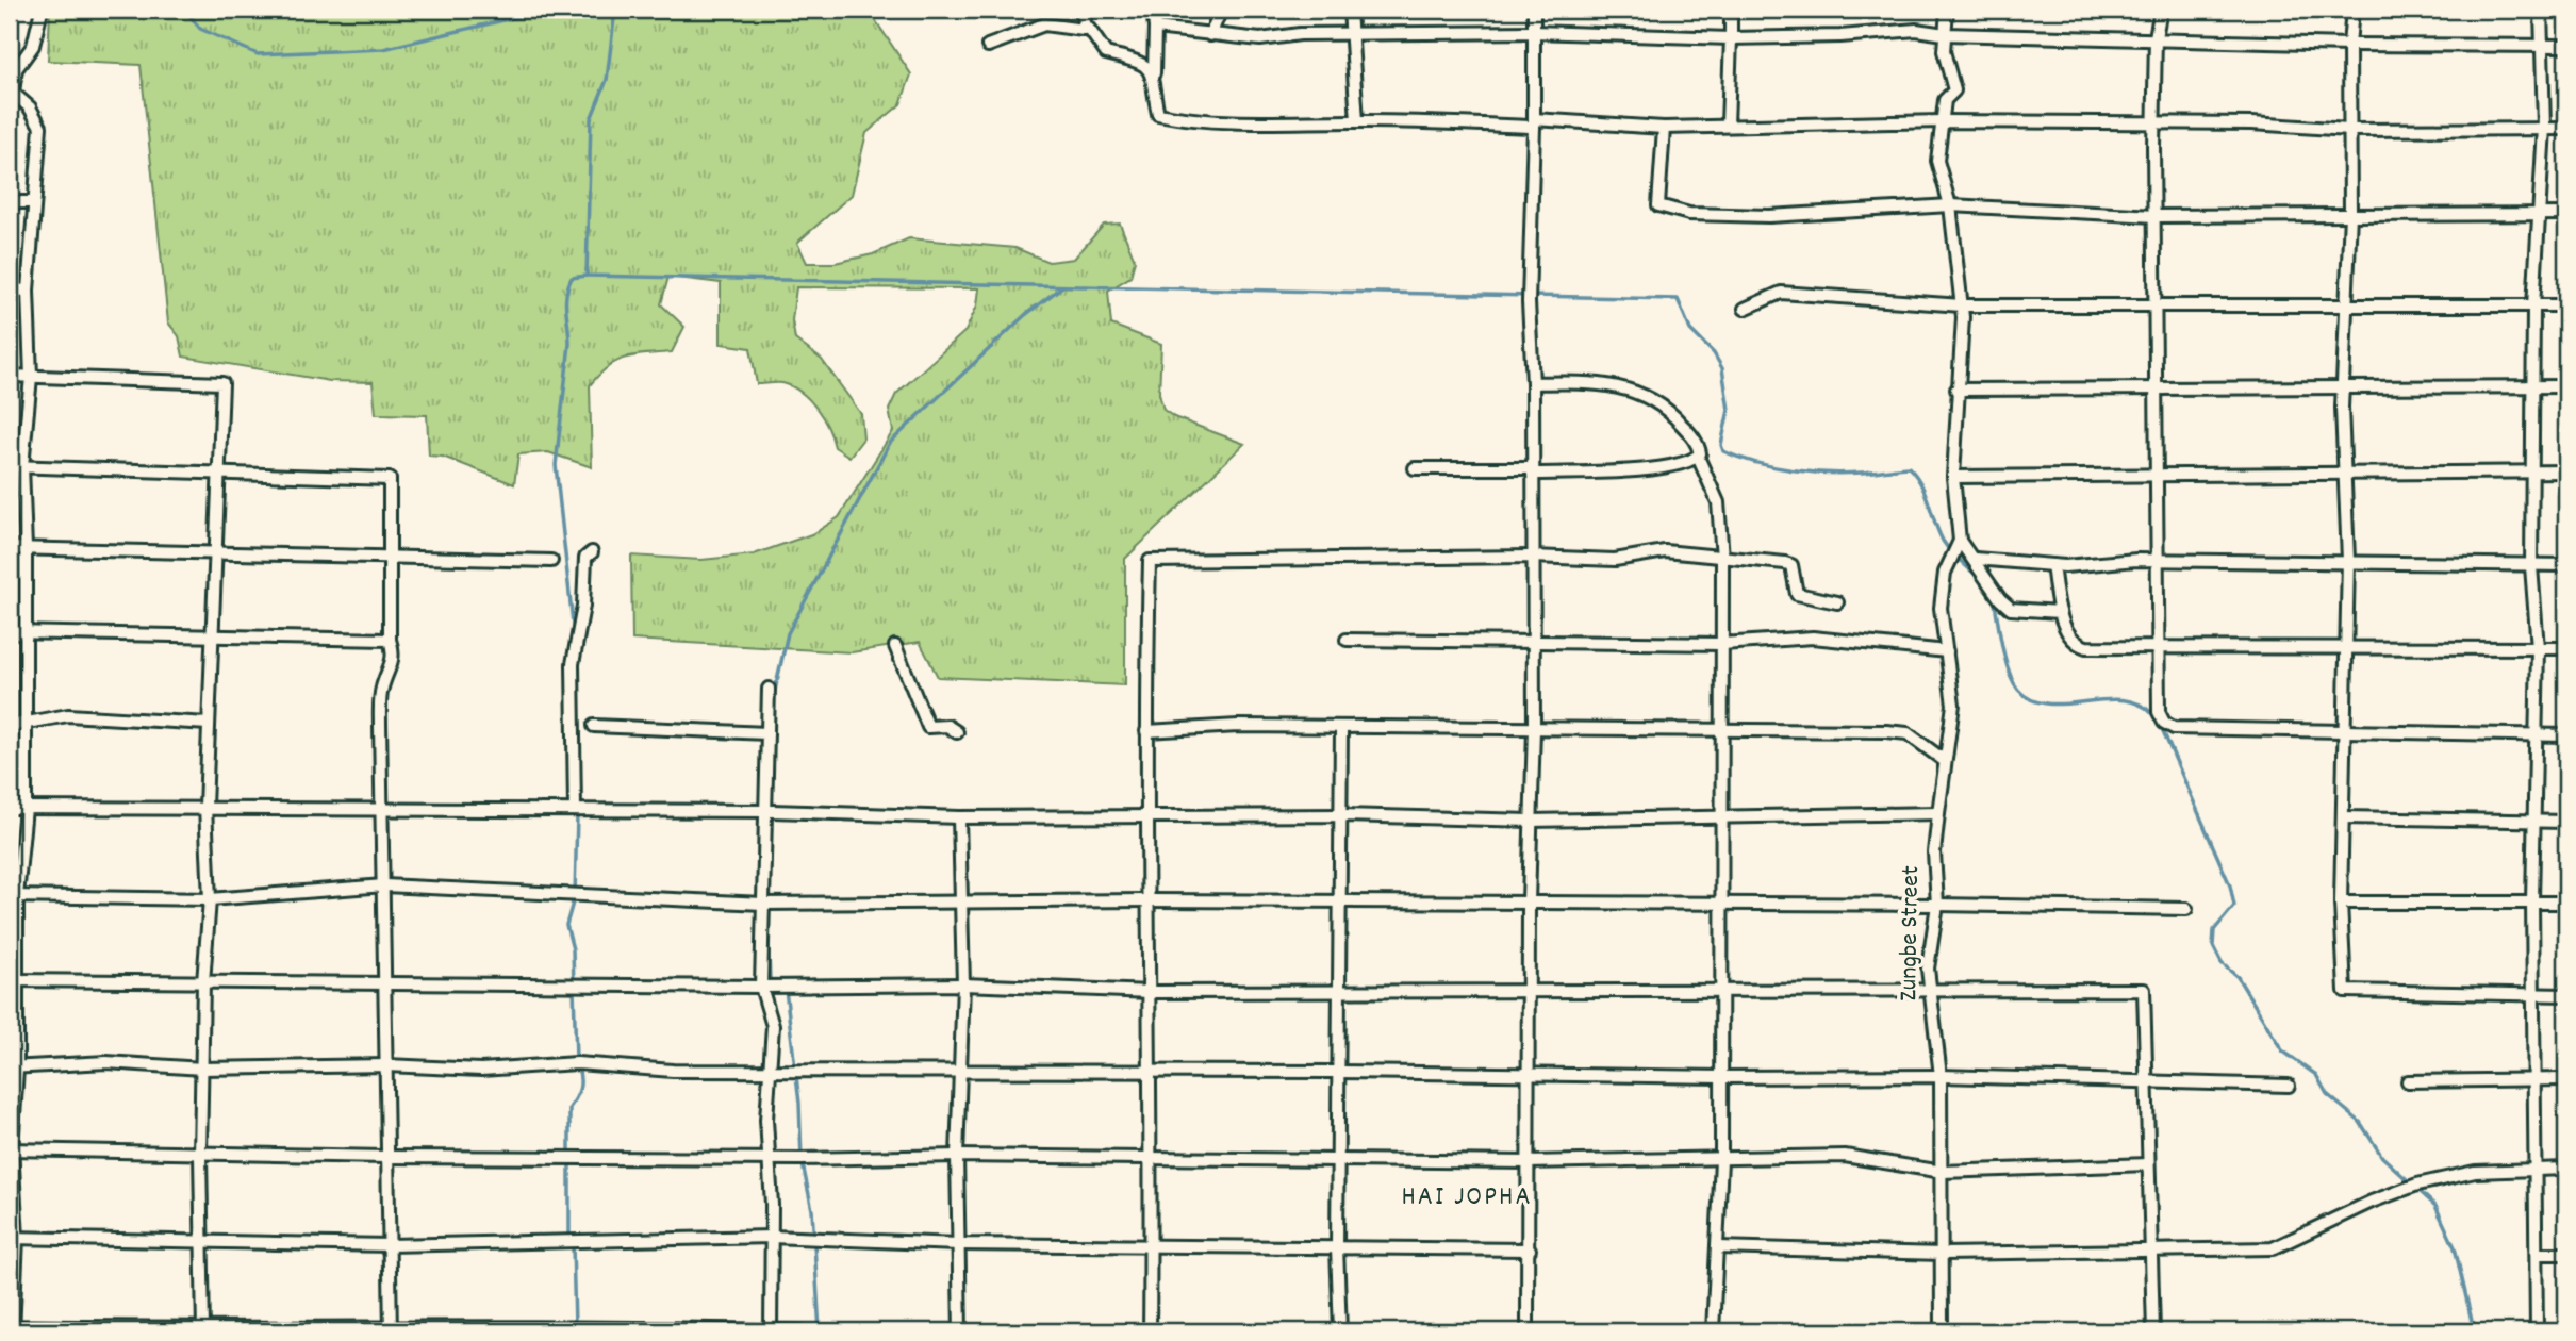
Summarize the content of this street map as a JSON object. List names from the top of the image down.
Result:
{
  "streets": {
    "street": ["Zungbe Street"]
  },
  "districts": ["HAI JOPHA"]
}
